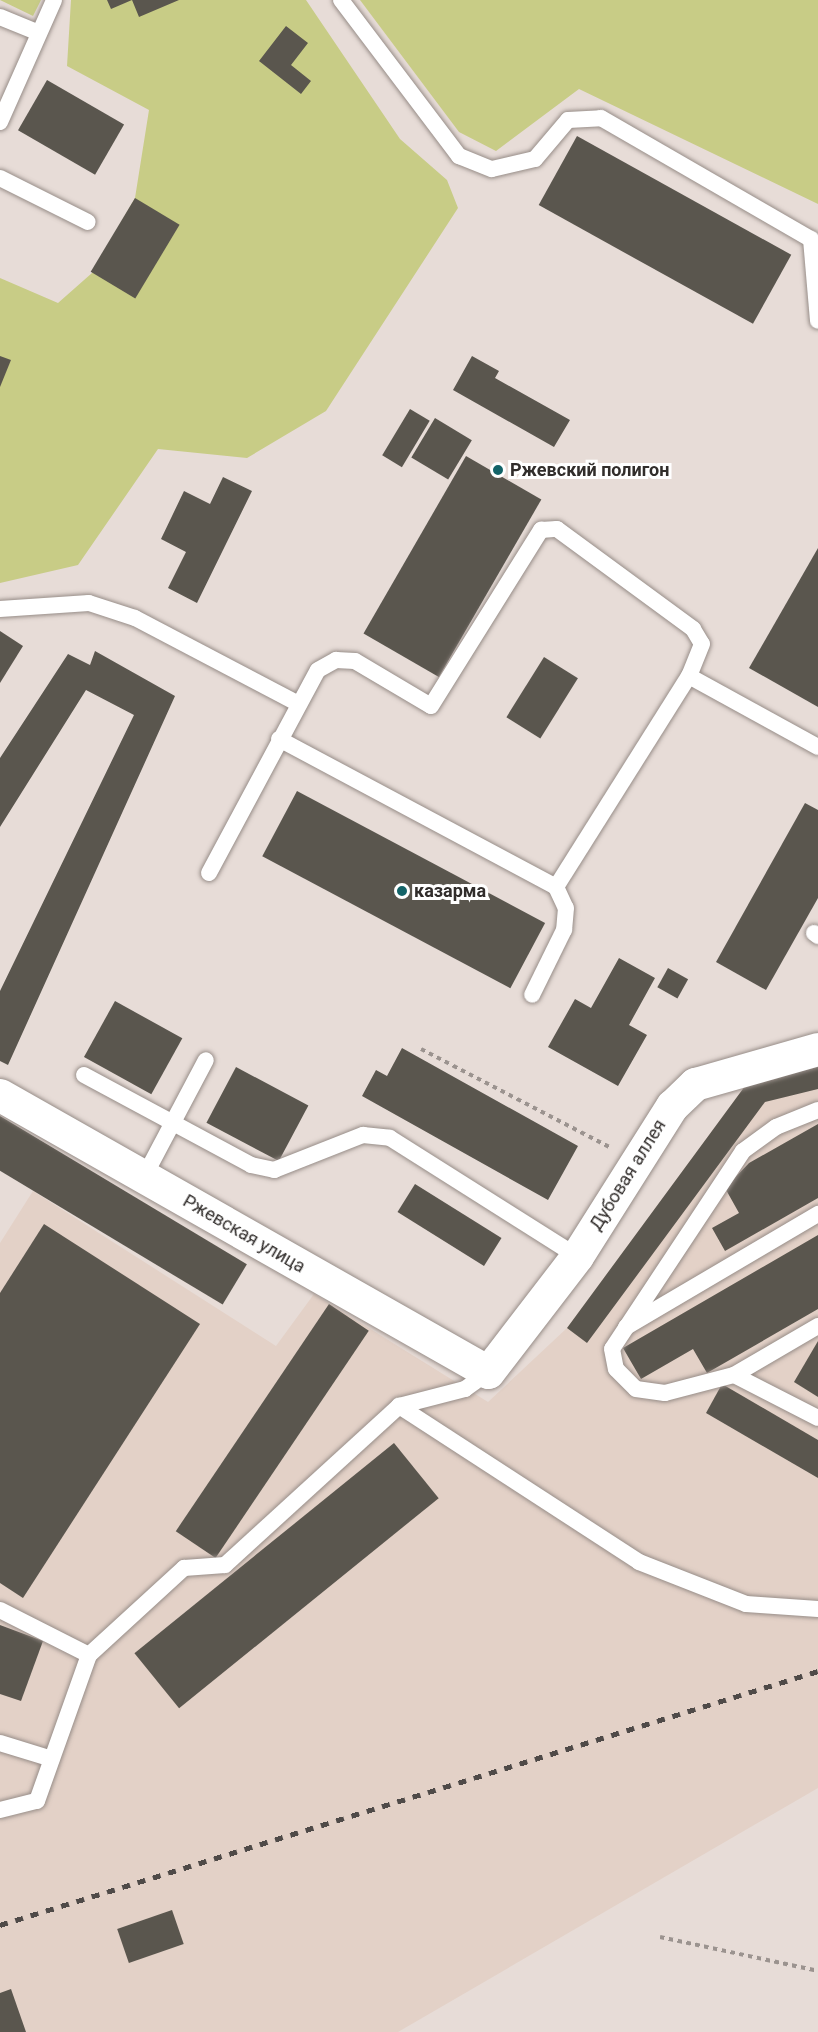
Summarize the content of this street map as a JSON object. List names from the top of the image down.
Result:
{
  "streets": {
    "street": ["Дубовая аллея", "Ржевская улица"]
  },
  "crossings": [
    ["Дубовая аллея", "Ржевская улица"]
  ],
  "places": ["Ржевский полигон", "казарма"]
}
